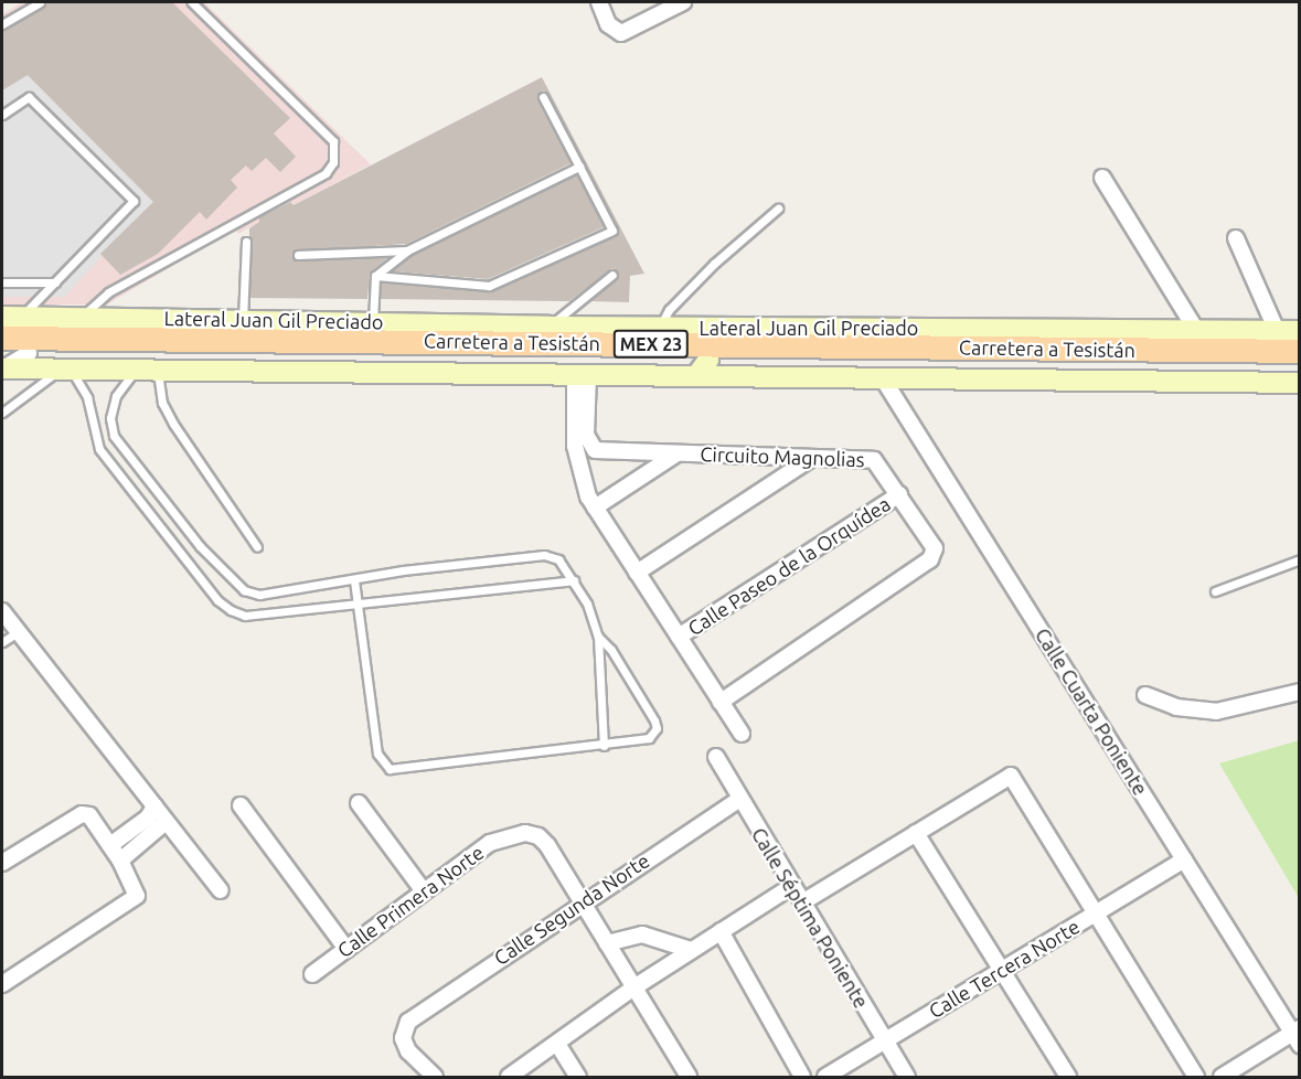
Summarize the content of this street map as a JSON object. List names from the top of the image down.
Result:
{
  "streets": {
    "main road": ["Lateral Juan Gil Preciado", "Carretera a Tesistán", "MEX 23"],
    "street": [
      "Circuito Magnolias",
      "Calle Paseo de la Orquídea",
      "Calle Cuarta Poniente",
      "Calle Primera Norte",
      "Calle Segunda Norte",
      "Calle Séptima Poniente",
      "Calle Tercera Norte"
    ]
  },
  "crossings": [
    ["Lateral Juan Gil Preciado", "Carretera a Tesistán"],
    ["Lateral Juan Gil Preciado", "Circuito Magnolias"],
    ["Lateral Juan Gil Preciado", "Calle Cuarta Poniente"],
    ["Circuito Magnolias", "Calle Paseo de la Orquídea"],
    ["Calle Cuarta Poniente", "Calle Tercera Norte"],
    ["Calle Primera Norte", "Calle Segunda Norte"],
    ["Calle Segunda Norte", "Calle Séptima Poniente"],
    ["Calle Séptima Poniente", "Calle Tercera Norte"]
  ]
}
